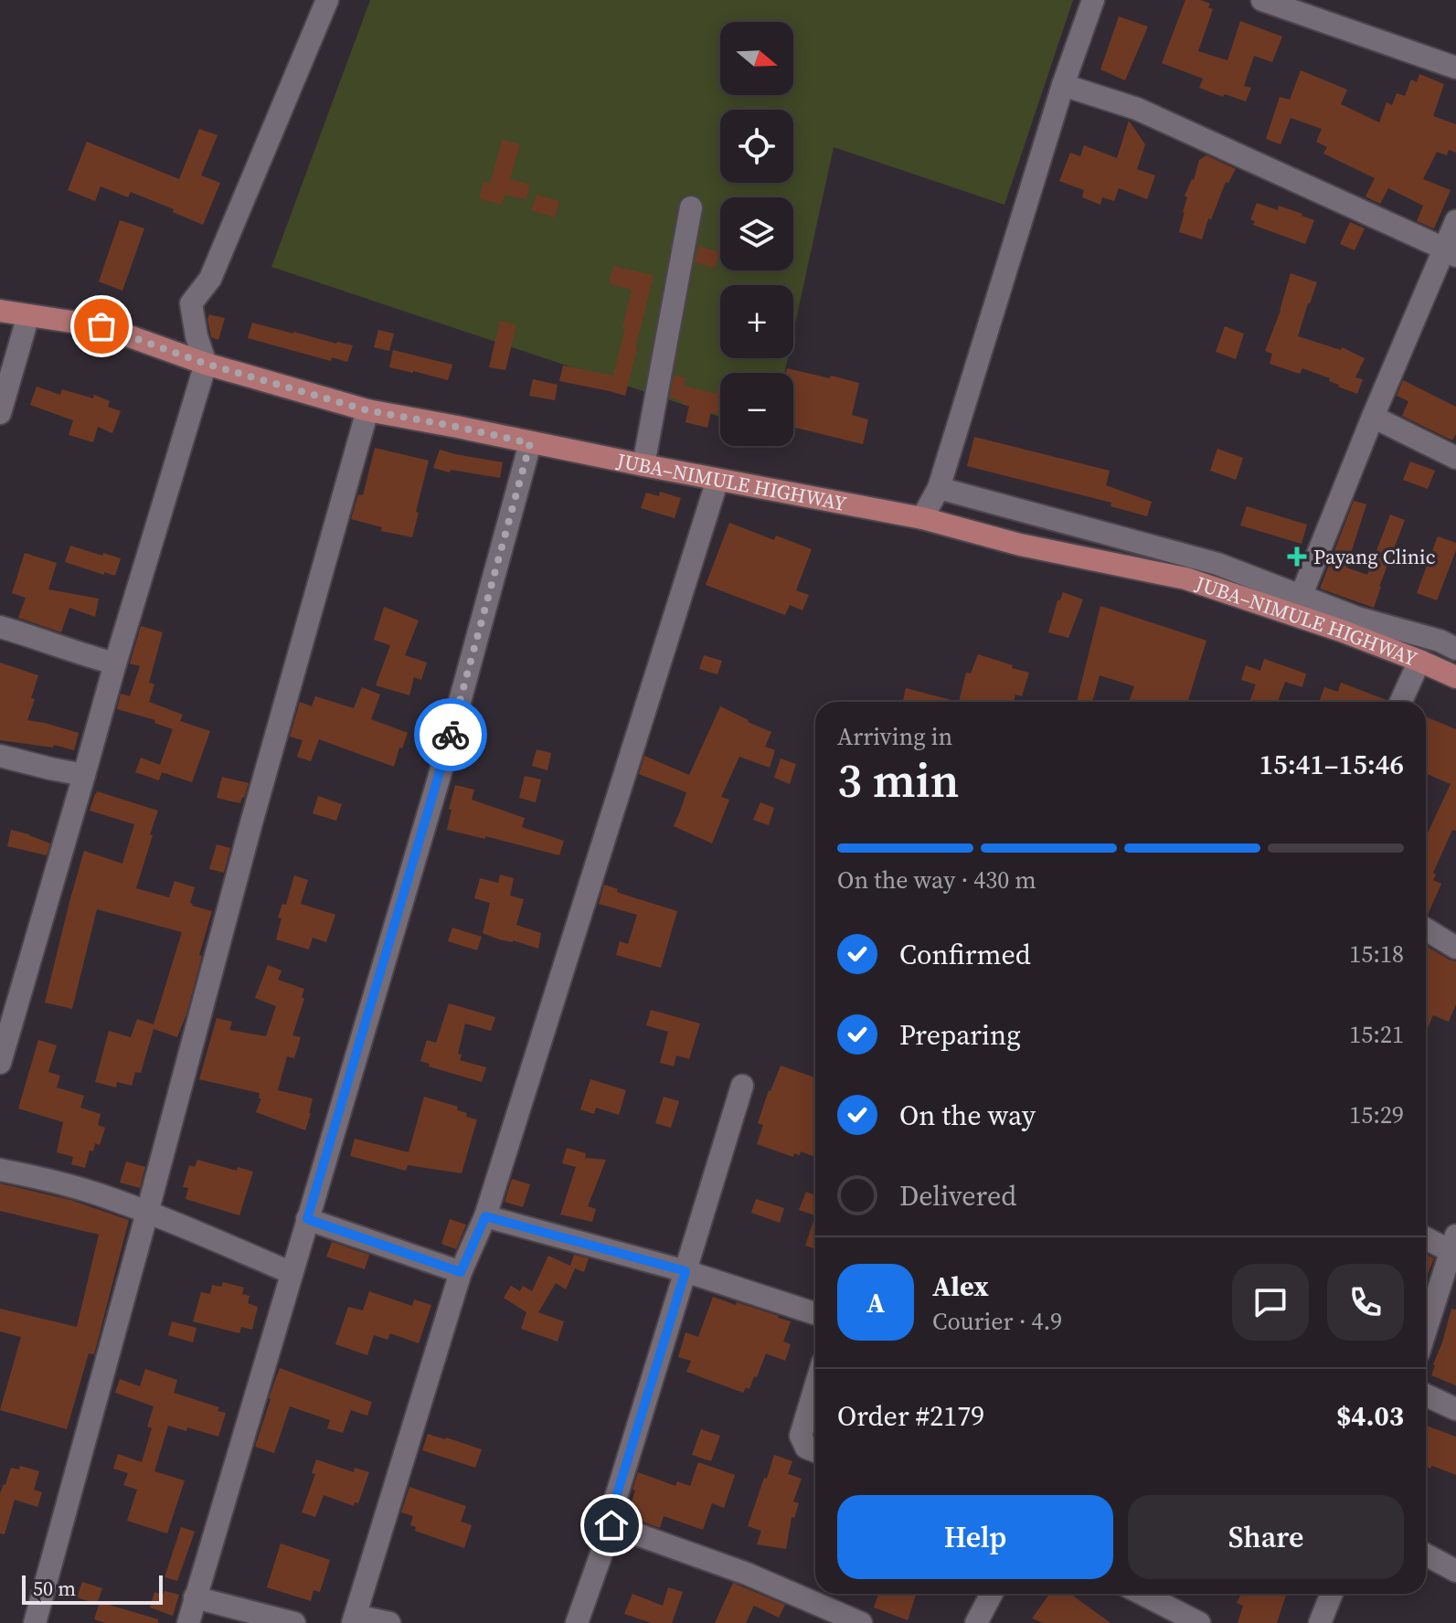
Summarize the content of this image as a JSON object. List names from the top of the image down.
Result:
{
  "streets": {
    "main road": ["JUBA–NIMULE HIGHWAY"]
  },
  "places": {
    "health": ["Payang Clinic"]
  },
  "scale_bar": "50 m",
  "north": "right",
  "page": {
    "map_buttons": ["+", "−"],
    "heading": ["3 min", "Arriving in", "15:41–15:46"],
    "panel": [
      "Alex",
      "Courier · 4.9",
      "Order #2179",
      "$4.03"
    ],
    "bar": "On the way · 430 m",
    "list": [
      ["Confirmed", "15:18"],
      ["Preparing", "15:21"],
      ["On the way", "15:29"],
      "Delivered"
    ],
    "round": "A",
    "buttons": ["Help", "Share"],
    "scale": "50 m"
  }
}
